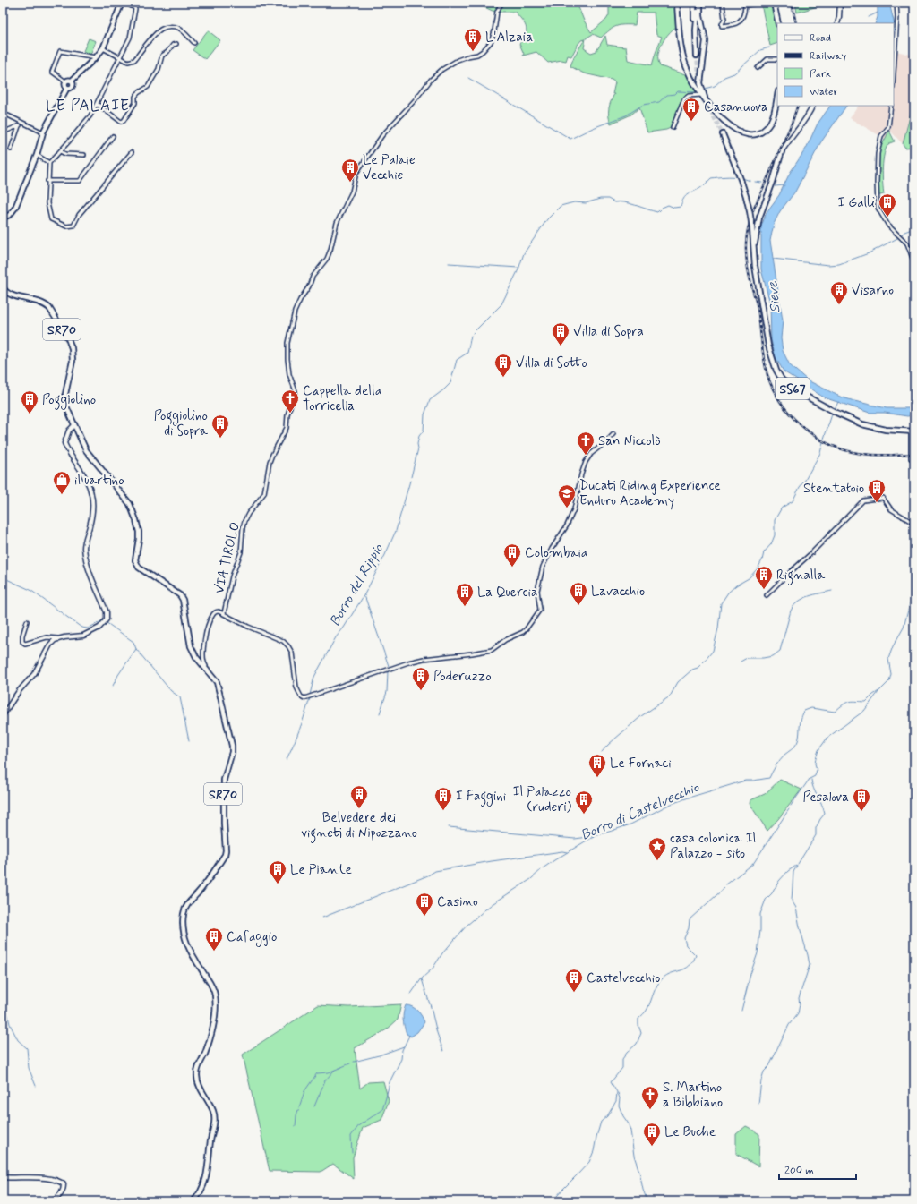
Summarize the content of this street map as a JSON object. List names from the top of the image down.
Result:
{
  "streets": {
    "main road": ["SR70", "SS67"],
    "street": ["VIA TIROLO"]
  },
  "districts": ["LE PALAIE"],
  "water": ["Sieve", "Borro del Rippio", "Borro di Castelvecchio"],
  "places": {
    "building": [
      "L'Alzaia",
      "Casanuova",
      "Le Palaie Vecchie",
      "I Galli",
      "Visarno",
      "Villa di Sopra",
      "Villa di Sotto",
      "Poggiolino",
      "Poggiolino di Sopra",
      "Stentatoio",
      "Colombaia",
      "Rignalla",
      "Lavacchio",
      "La Quercia",
      "Poderuzzo",
      "Le Fornaci",
      "Belvedere dei vigneti di Nipozzano",
      "I Faggini",
      "Pesalova",
      "Il Palazzo (ruderi)",
      "Le Piante",
      "Casino",
      "Cafaggio",
      "Castelvecchio",
      "Le Buche"
    ],
    "church": ["Cappella della Torricella", "San Niccolò", "S. Martino a Bibbiano"],
    "shop": ["il uartino"],
    "school or university": ["Ducati Riding Experience Enduro Academy"],
    "place": ["casa colonica Il Palazzo - sito"]
  },
  "legend": [
    "Road",
    "Railway",
    "Park",
    "Water"
  ],
  "scale_bar": "200 m"
}
